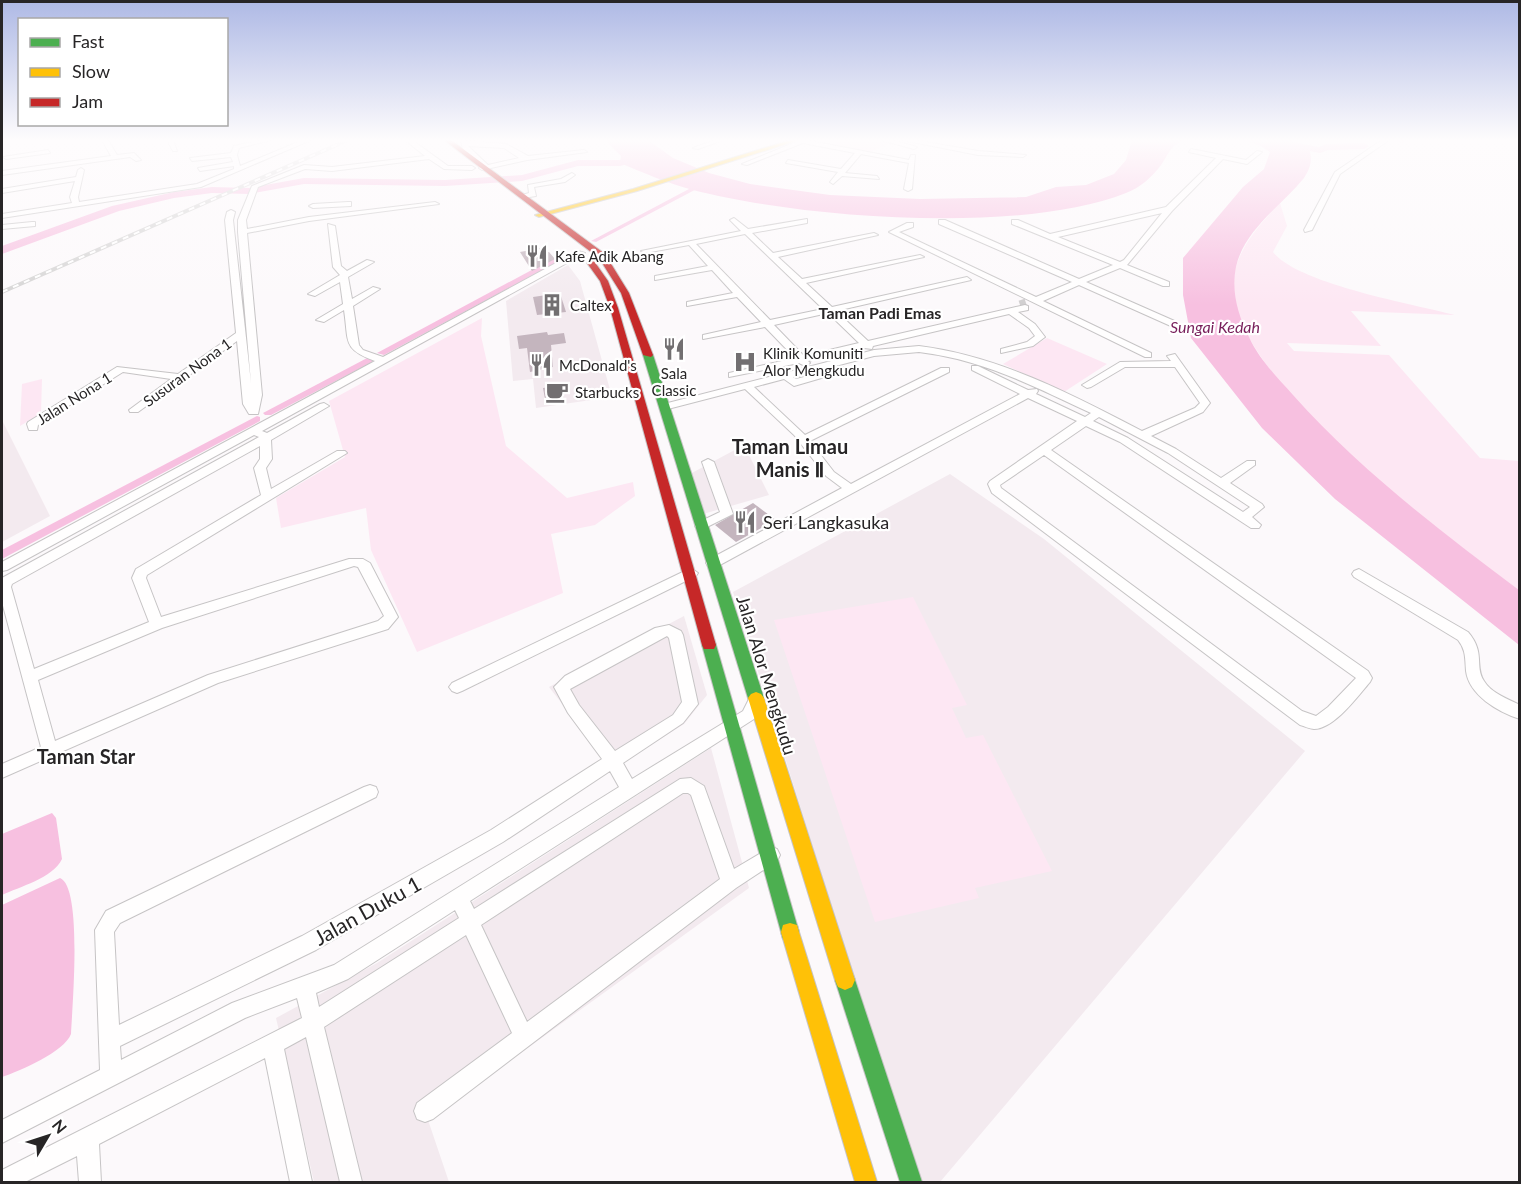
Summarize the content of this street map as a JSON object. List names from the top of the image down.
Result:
{
  "streets": {
    "main road": ["Jalan Alor Mengkudu"],
    "street": ["Susuran Nona 1", "Jalan Nona 1", "Jalan Duku 1"]
  },
  "crossings": [
    ["Susuran Nona 1", "Jalan Nona 1"]
  ],
  "districts": ["Taman Padi Emas", "Taman Limau Manis Ⅱ", "Taman Star"],
  "water": ["Sungai Kedah"],
  "places": {
    "restaurant": [
      "Kafe Adik Abang",
      "Sala Classic",
      "McDonald's",
      "Seri Langkasuka"
    ],
    "building": ["Caltex"],
    "hospital": ["Klinik Komuniti Alor Mengkudu"],
    "cafe": ["Starbucks"]
  },
  "legend": ["Fast", "Slow", "Jam"],
  "north": "top right"
}
